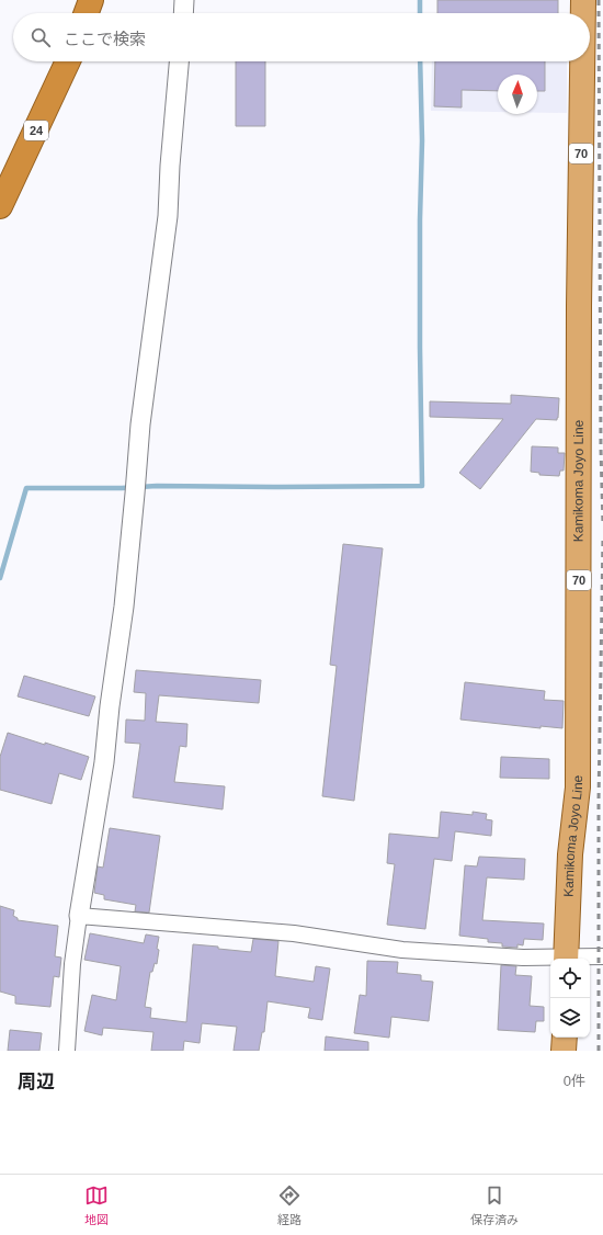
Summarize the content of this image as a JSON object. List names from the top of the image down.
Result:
{
  "streets": {
    "highway": ["24"],
    "main road": ["70", "Kamikoma Joyo Line"]
  },
  "north": "top",
  "page": {
    "search": "ここで検索",
    "heading": ["周辺", "0件"],
    "nav": ["地図", "経路", "保存済み"]
  }
}
